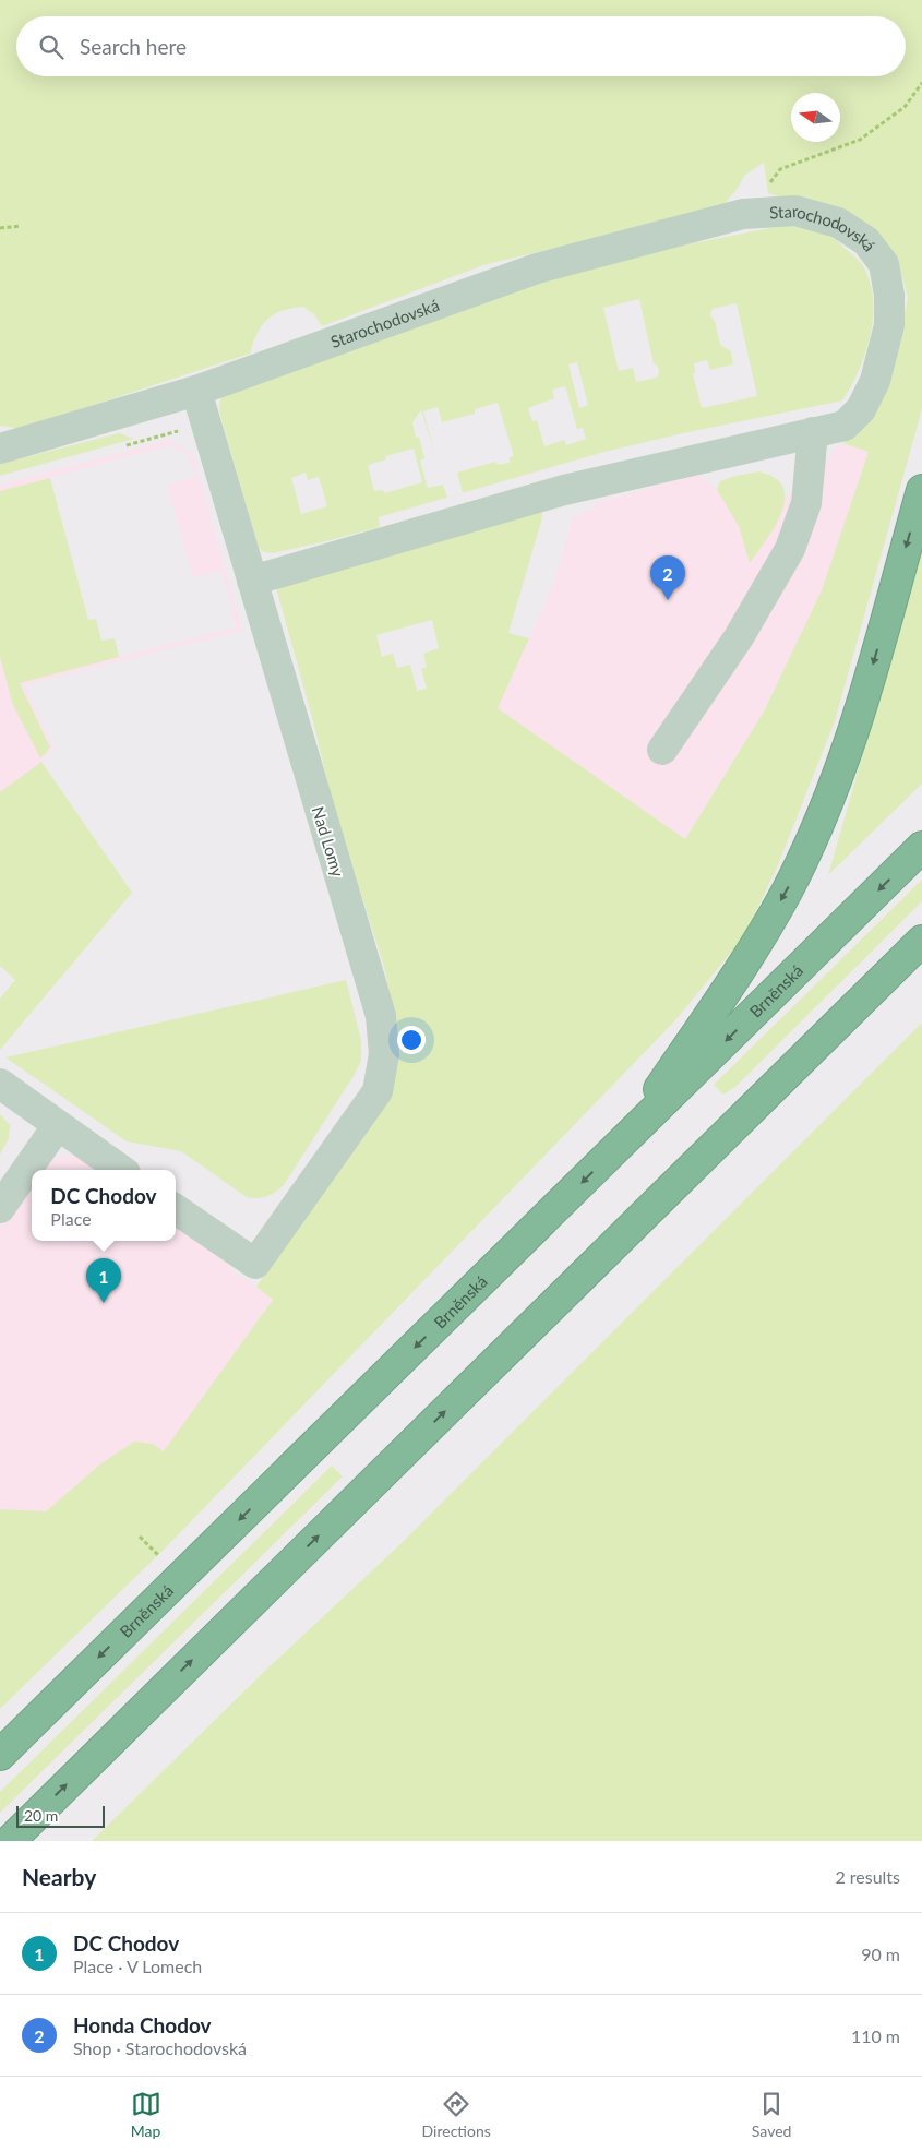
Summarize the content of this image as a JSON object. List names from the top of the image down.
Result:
{
  "streets": {
    "highway": ["Brněnská"],
    "street": ["Starochodovská", "Nad Lomy"]
  },
  "crossings": [
    ["Starochodovská", "Nad Lomy"]
  ],
  "scale_bar": "20 m",
  "north": "left",
  "page": {
    "search": "Search here",
    "pins": ["2", "1"],
    "popup": ["DC Chodov", "Place"],
    "scale": "20 m",
    "heading": ["Nearby", "2 results"],
    "list": [
      {
        "mark": "1",
        "name": "DC Chodov",
        "note": "Place · V Lomech",
        "value": "90 m"
      },
      {
        "mark": "2",
        "name": "Honda Chodov",
        "note": "Shop · Starochodovská",
        "value": "110 m"
      }
    ],
    "nav": ["Map", "Directions", "Saved"]
  }
}
